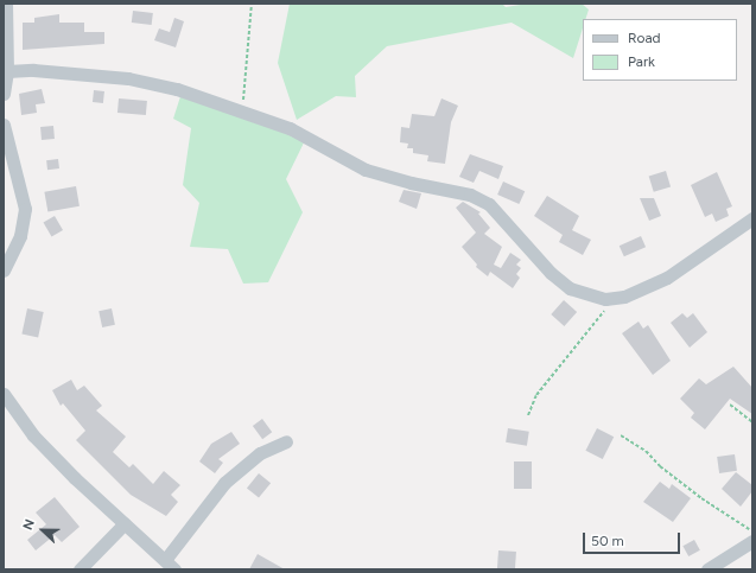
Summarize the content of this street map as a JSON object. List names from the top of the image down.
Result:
{
  "legend": ["Road", "Park"],
  "scale_bar": "50 m",
  "north": "left"
}
